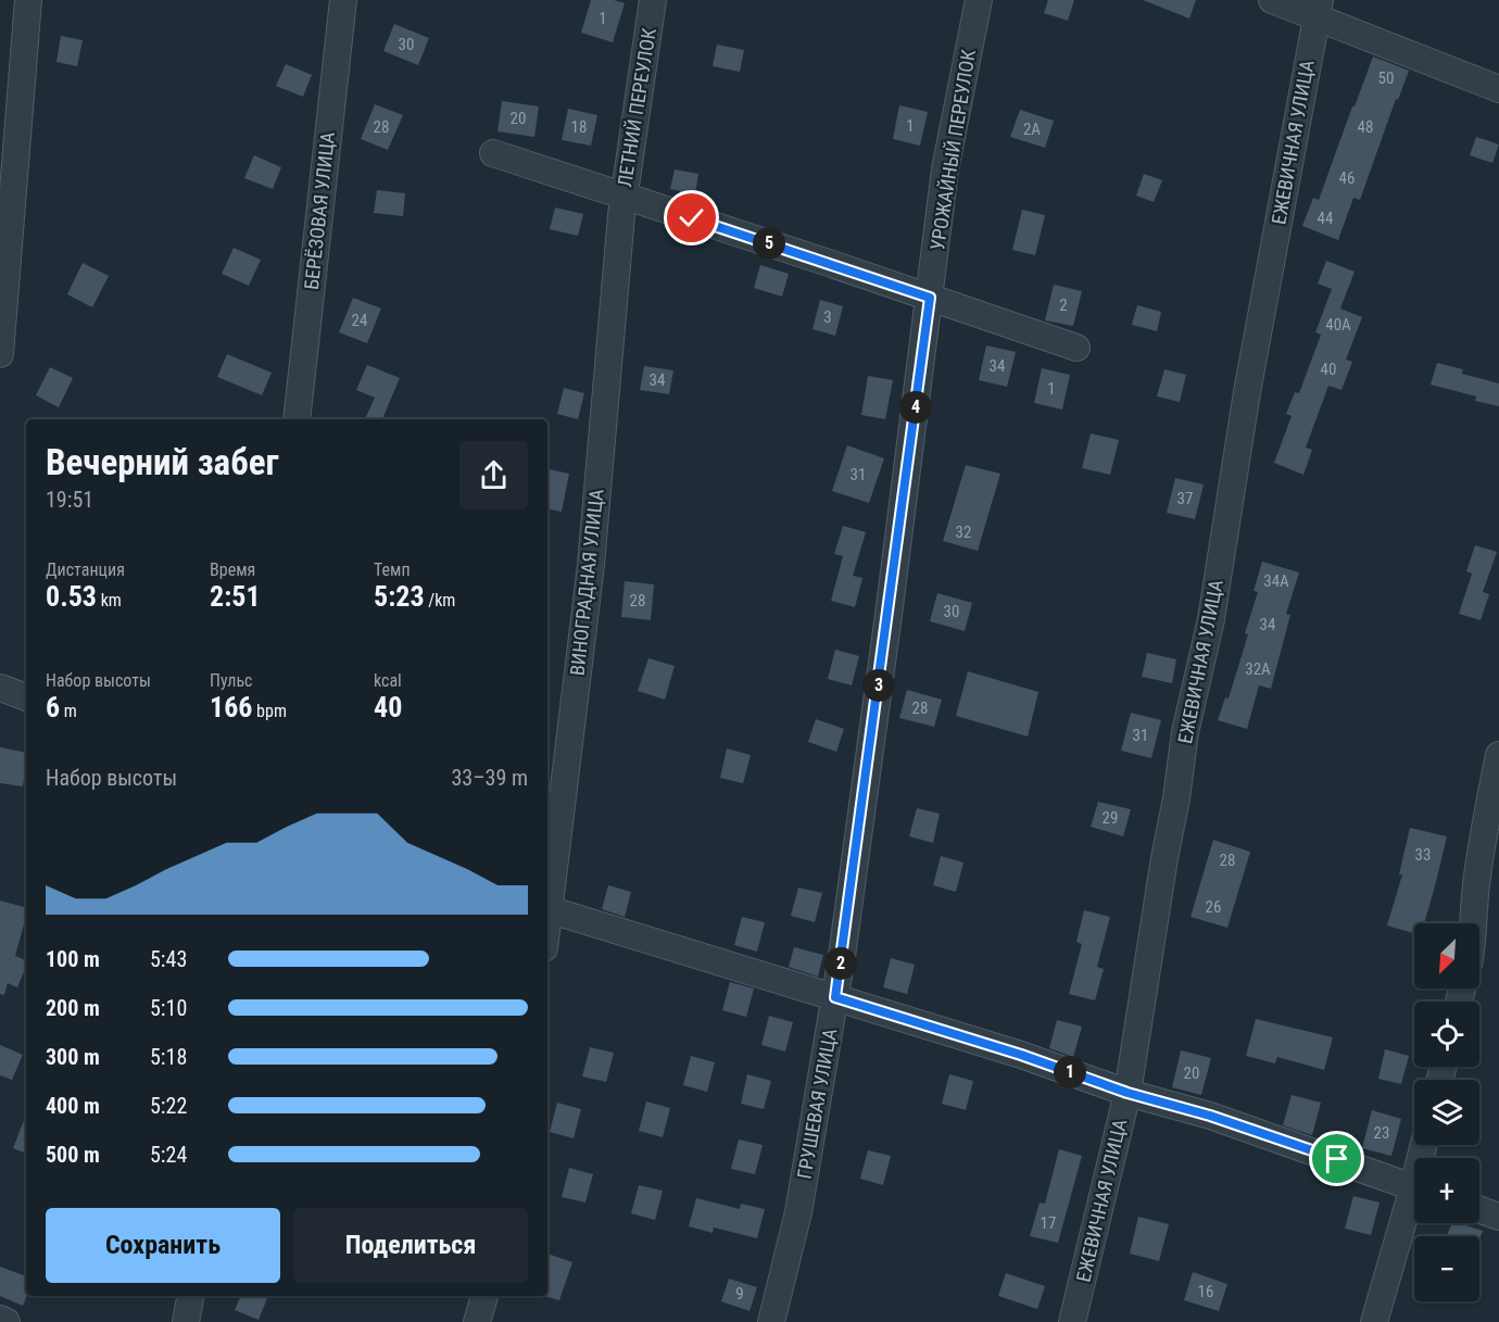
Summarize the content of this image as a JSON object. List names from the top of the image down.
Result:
{
  "streets": {
    "street": [
      "ЛЕТНИЙ ПЕРЕУЛОК",
      "ЕЖЕВИЧНАЯ УЛИЦА",
      "УРОЖАЙНЫЙ ПЕРЕУЛОК",
      "БЕРЁЗОВАЯ УЛИЦА",
      "ВИНОГРАДНАЯ УЛИЦА",
      "ГРУШЕВАЯ УЛИЦА"
    ]
  },
  "crossings": [
    ["ЛЕТНИЙ ПЕРЕУЛОК", "ВИНОГРАДНАЯ УЛИЦА"],
    ["УРОЖАЙНЫЙ ПЕРЕУЛОК", "ГРУШЕВАЯ УЛИЦА"]
  ],
  "house_numbers": [
    "1",
    "30",
    "50",
    "20",
    "1",
    "28",
    "18",
    "48",
    "2А",
    "46",
    "44",
    "2",
    "3",
    "24",
    "40А",
    "34",
    "40",
    "34",
    "1",
    "31",
    "37",
    "32",
    "34А",
    "28",
    "30",
    "34",
    "32А",
    "28",
    "31",
    "29",
    "33",
    "28",
    "26",
    "20",
    "23",
    "17",
    "16",
    "9"
  ],
  "north": "bottom left",
  "page": {
    "pins": [
      "5",
      "4",
      "3",
      "2",
      "1"
    ],
    "heading": ["Вечерний забег", "19:51"],
    "stats": [
      ["Дистанция", "0.53 km"],
      ["Время", "2:51"],
      ["Темп", "5:23 /km"],
      ["Набор высоты", "6 m"],
      ["Пульс", "166 bpm"],
      ["kcal", "40"]
    ],
    "chart": ["Набор высоты", "33–39 m"],
    "map_buttons": ["+", "−"],
    "list": [
      {
        "name": "100 m",
        "note": "5:43"
      },
      {
        "name": "200 m",
        "note": "5:10"
      },
      {
        "name": "300 m",
        "note": "5:18"
      },
      {
        "name": "400 m",
        "note": "5:22"
      },
      {
        "name": "500 m",
        "note": "5:24"
      }
    ],
    "buttons": ["Сохранить", "Поделиться"]
  }
}
